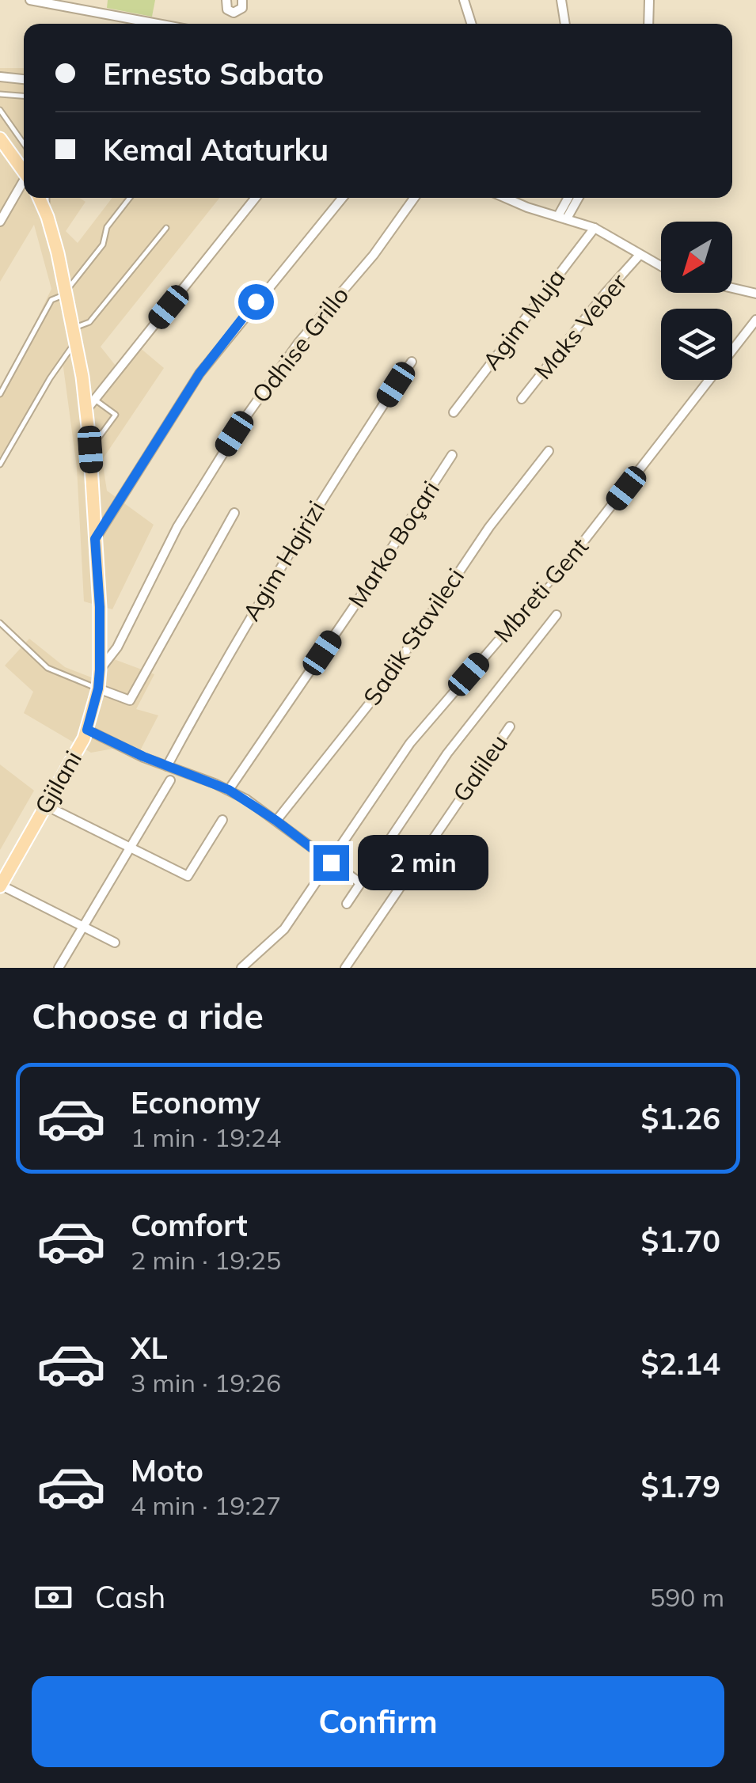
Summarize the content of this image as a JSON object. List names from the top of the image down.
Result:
{
  "streets": {
    "main road": ["Gjilani"],
    "street": [
      "Agim Muja",
      "Maks Veber",
      "Odhise Grillo",
      "Marko Boçari",
      "Agim Hajrizi",
      "Mbreti Gent",
      "Sadik Stavileci",
      "Galileu"
    ]
  },
  "crossings": [
    ["Odhise Grillo", "Gjilani"]
  ],
  "north": "bottom left",
  "page": {
    "banner": ["Ernesto Sabato", "Kemal Ataturku"],
    "bubble": "2 min",
    "heading": "Choose a ride",
    "list": [
      {
        "name": "Economy",
        "note": "1 min · 19:24",
        "value": "$1.26"
      },
      {
        "name": "Comfort",
        "note": "2 min · 19:25",
        "value": "$1.70"
      },
      {
        "name": "XL",
        "note": "3 min · 19:26",
        "value": "$2.14"
      },
      {
        "name": "Moto",
        "note": "4 min · 19:27",
        "value": "$1.79"
      }
    ],
    "pay": ["Cash", "590 m"],
    "buttons": "Confirm"
  }
}
